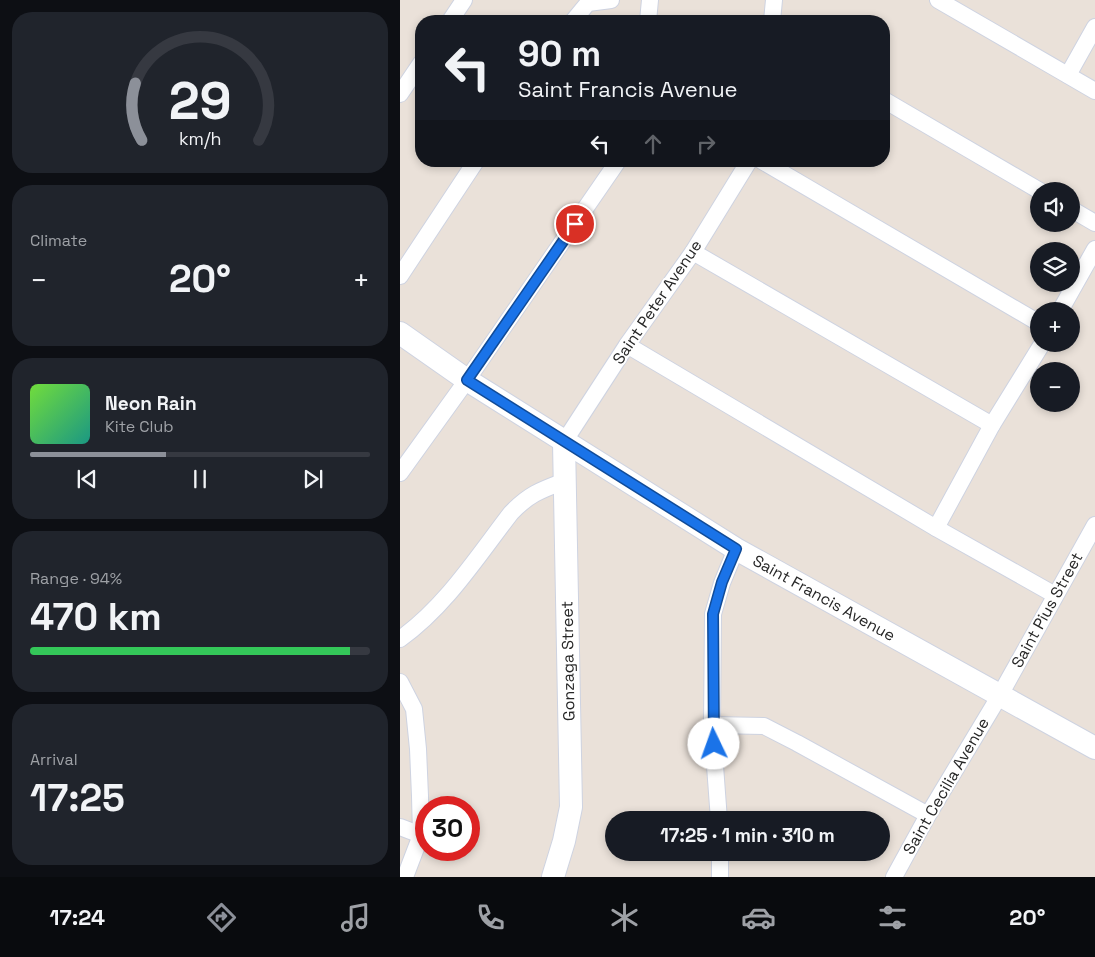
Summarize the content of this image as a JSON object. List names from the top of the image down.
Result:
{
  "streets": {
    "street": [
      "Saint Peter Avenue",
      "Saint Francis Avenue",
      "Saint Pius Street",
      "Gonzaga Street",
      "Saint Cecilia Avenue"
    ]
  },
  "crossings": [
    ["Saint Peter Avenue", "Saint Francis Avenue"],
    ["Saint Peter Avenue", "Gonzaga Street"],
    ["Saint Francis Avenue", "Saint Pius Street"],
    ["Saint Francis Avenue", "Gonzaga Street"],
    ["Saint Francis Avenue", "Saint Cecilia Avenue"],
    ["Saint Pius Street", "Saint Cecilia Avenue"]
  ],
  "page": {
    "turn": ["90 m", "Saint Francis Avenue"],
    "map_buttons": ["+", "−"],
    "tile": [
      "Climate",
      ["Range · 94%", "470 km"],
      ["Arrival", "17:25"]
    ],
    "heat": ["−", "20°", "+"],
    "song": ["Neon Rain", "Kite Club"],
    "limit": "30",
    "trip": "17:25 · 1 min · 310 m",
    "tabs": ["17:24", "20°"],
    "gauge": ["29", "km/h"]
  }
}
